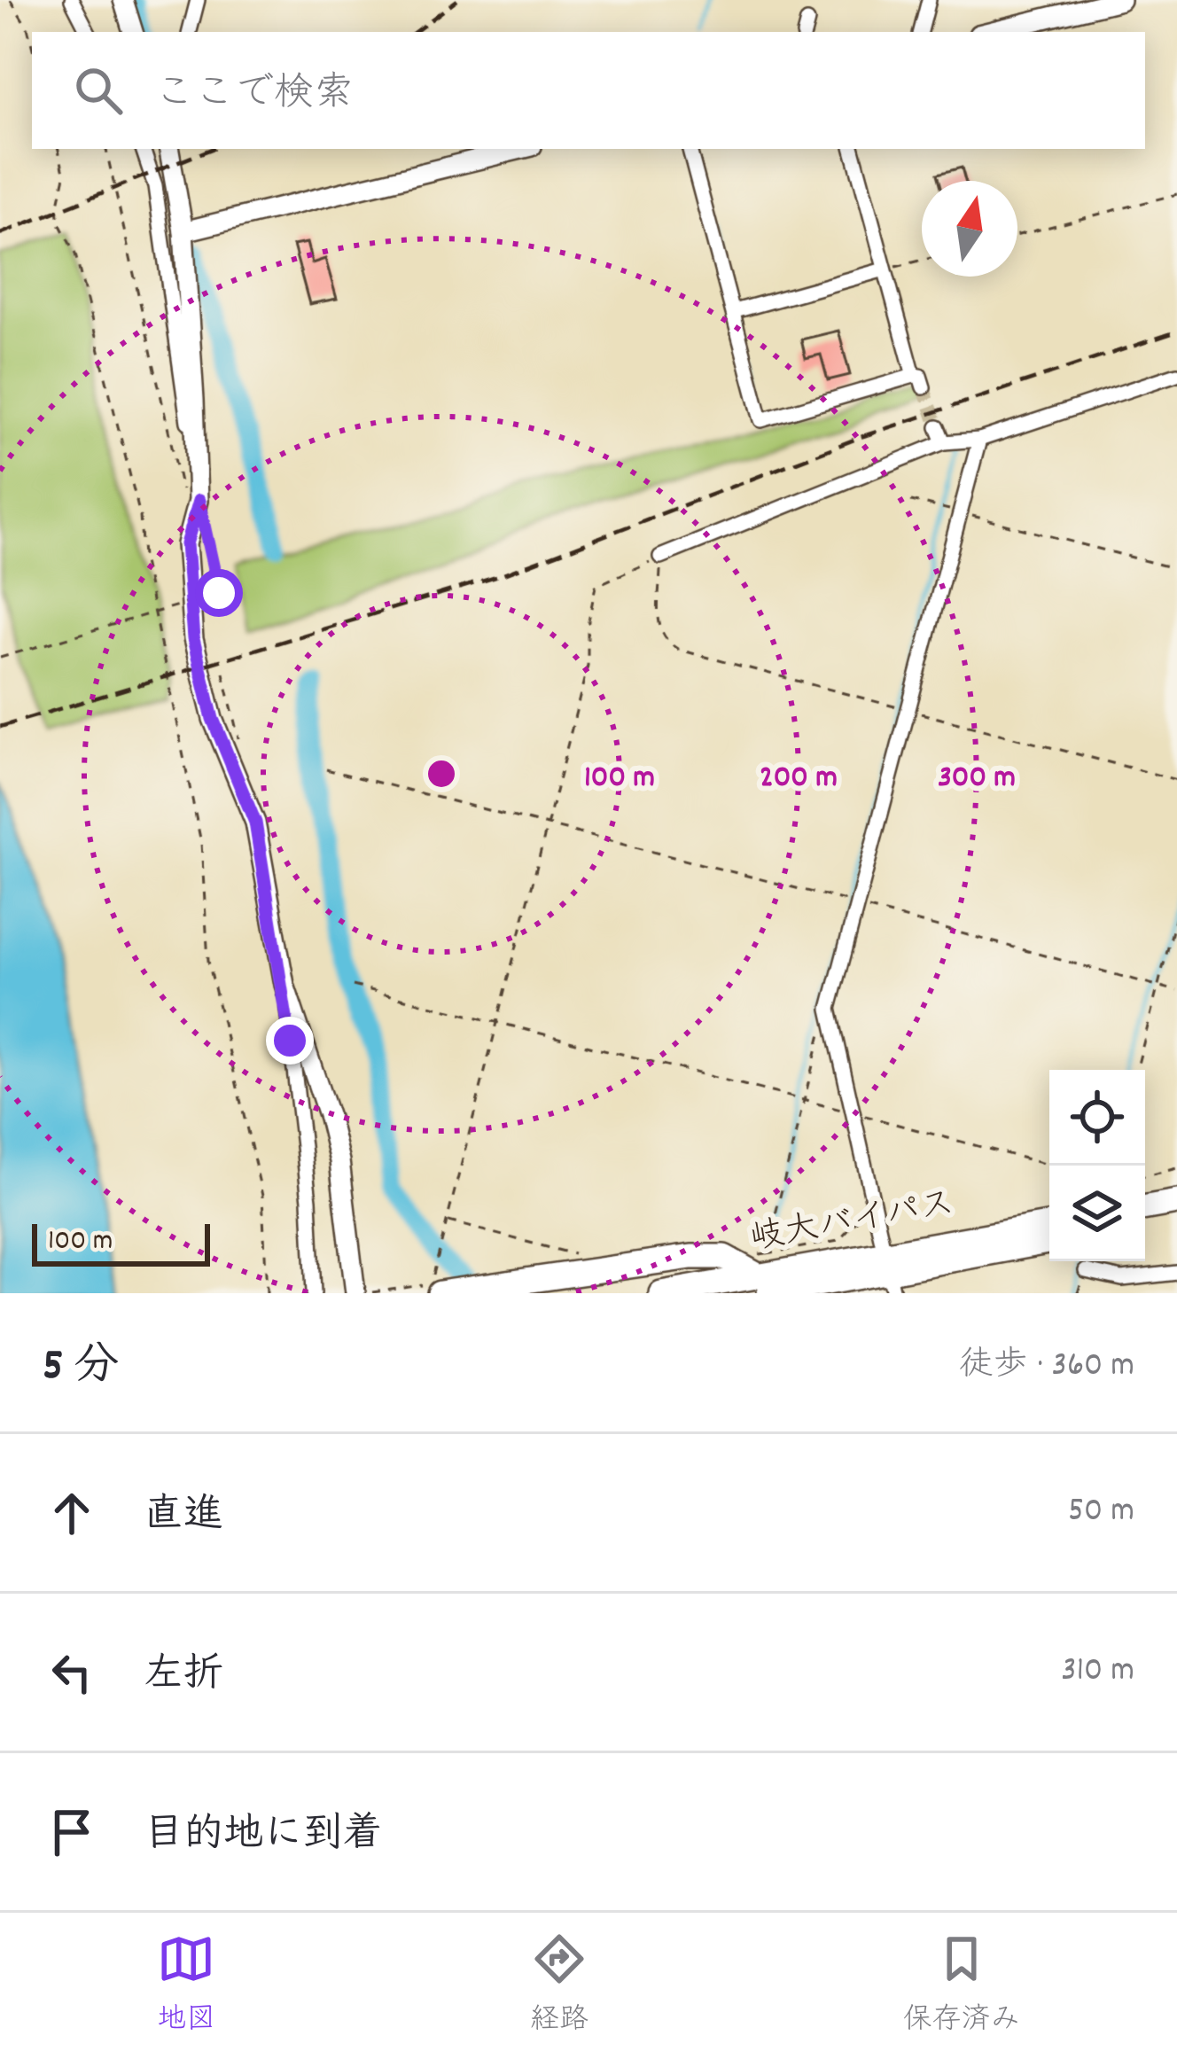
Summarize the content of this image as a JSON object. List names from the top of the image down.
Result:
{
  "streets": {
    "highway": ["岐大バイパス"]
  },
  "scale_bar": "100 m",
  "north": "top",
  "page": {
    "search": "ここで検索",
    "scale": "100 m",
    "heading": ["5 分", "徒歩 · 360 m"],
    "list": [
      ["直進", "50 m"],
      ["左折", "310 m"],
      "目的地に到着"
    ],
    "nav": ["地図", "経路", "保存済み"]
  },
  "rings": ["100 m", "200 m", "300 m"]
}
